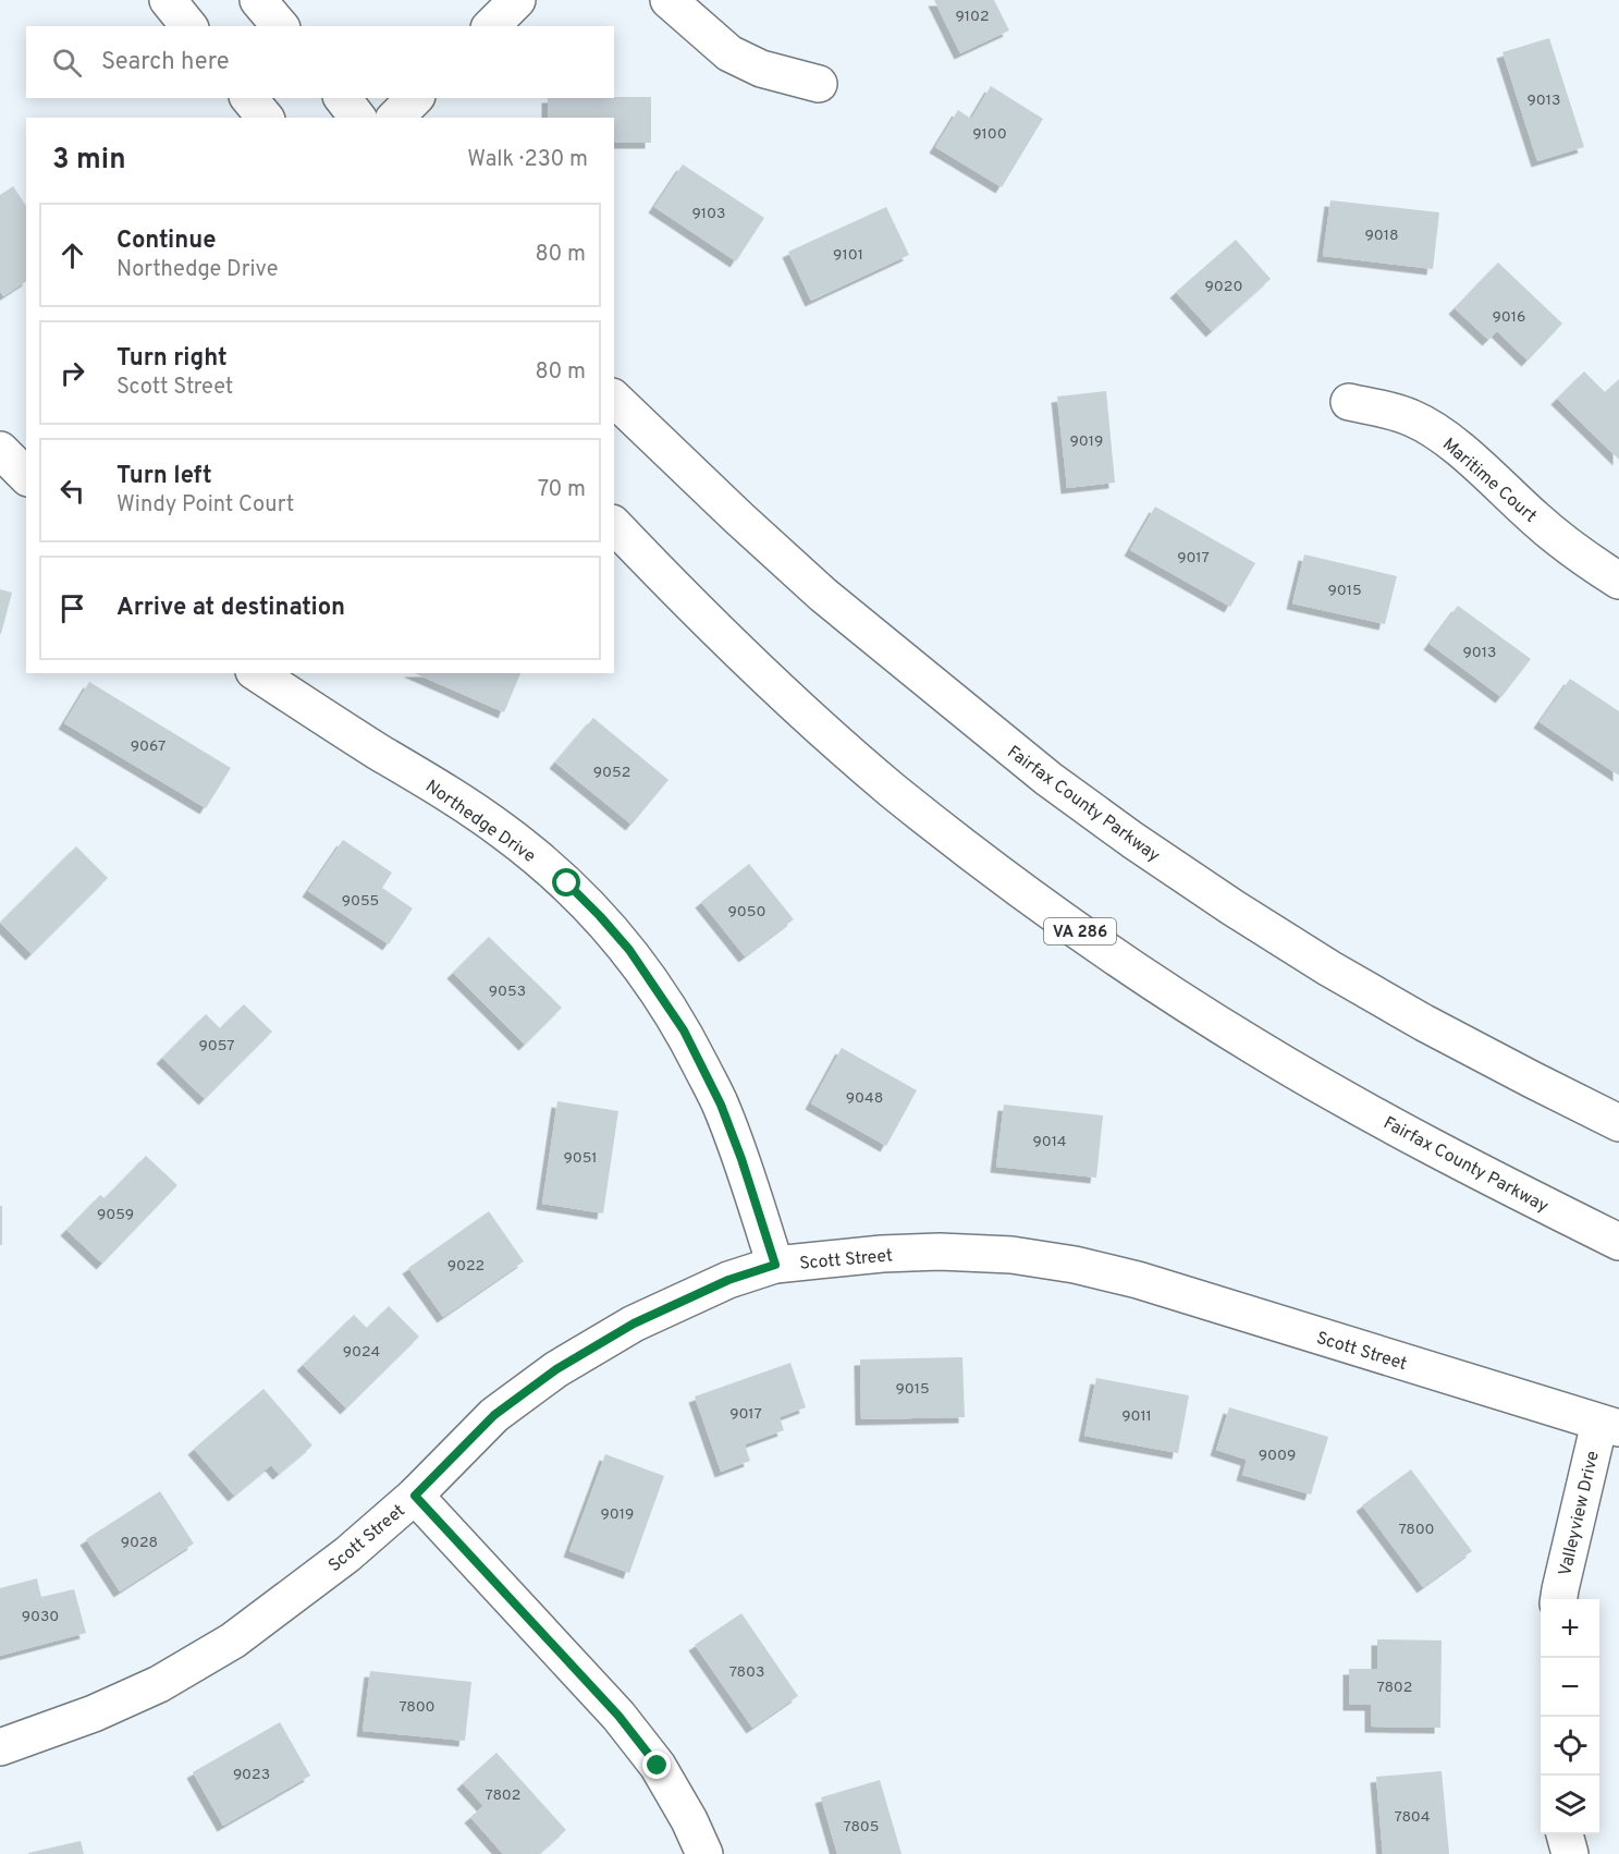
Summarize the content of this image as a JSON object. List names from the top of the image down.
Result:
{
  "streets": {
    "main road": [
      "Maritime Court",
      "Fairfax County Parkway",
      "Northedge Drive",
      "VA 286",
      "Scott Street",
      "Valleyview Drive"
    ]
  },
  "crossings": [
    ["Northedge Drive", "Scott Street"],
    ["Scott Street", "Valleyview Drive"]
  ],
  "house_numbers": [
    "9102",
    "9013",
    "9100",
    "9103",
    "9018",
    "9101",
    "9020",
    "9016",
    "9019",
    "9017",
    "9015",
    "9013",
    "9067",
    "9052",
    "9055",
    "9050",
    "9053",
    "9057",
    "9048",
    "9014",
    "9051",
    "9059",
    "9022",
    "9024",
    "9015",
    "9017",
    "9011",
    "9009",
    "9019",
    "7800",
    "9028",
    "9030",
    "7803",
    "7802",
    "7800",
    "9023",
    "7802",
    "7804",
    "7805"
  ],
  "page": {
    "search": "Search here",
    "heading": ["3 min", "Walk · 230 m"],
    "list": [
      ["Continue", "Northedge Drive", "80 m"],
      ["Turn right", "Scott Street", "80 m"],
      ["Turn left", "Windy Point Court", "70 m"],
      "Arrive at destination"
    ],
    "map_buttons": ["+", "−"]
  }
}
